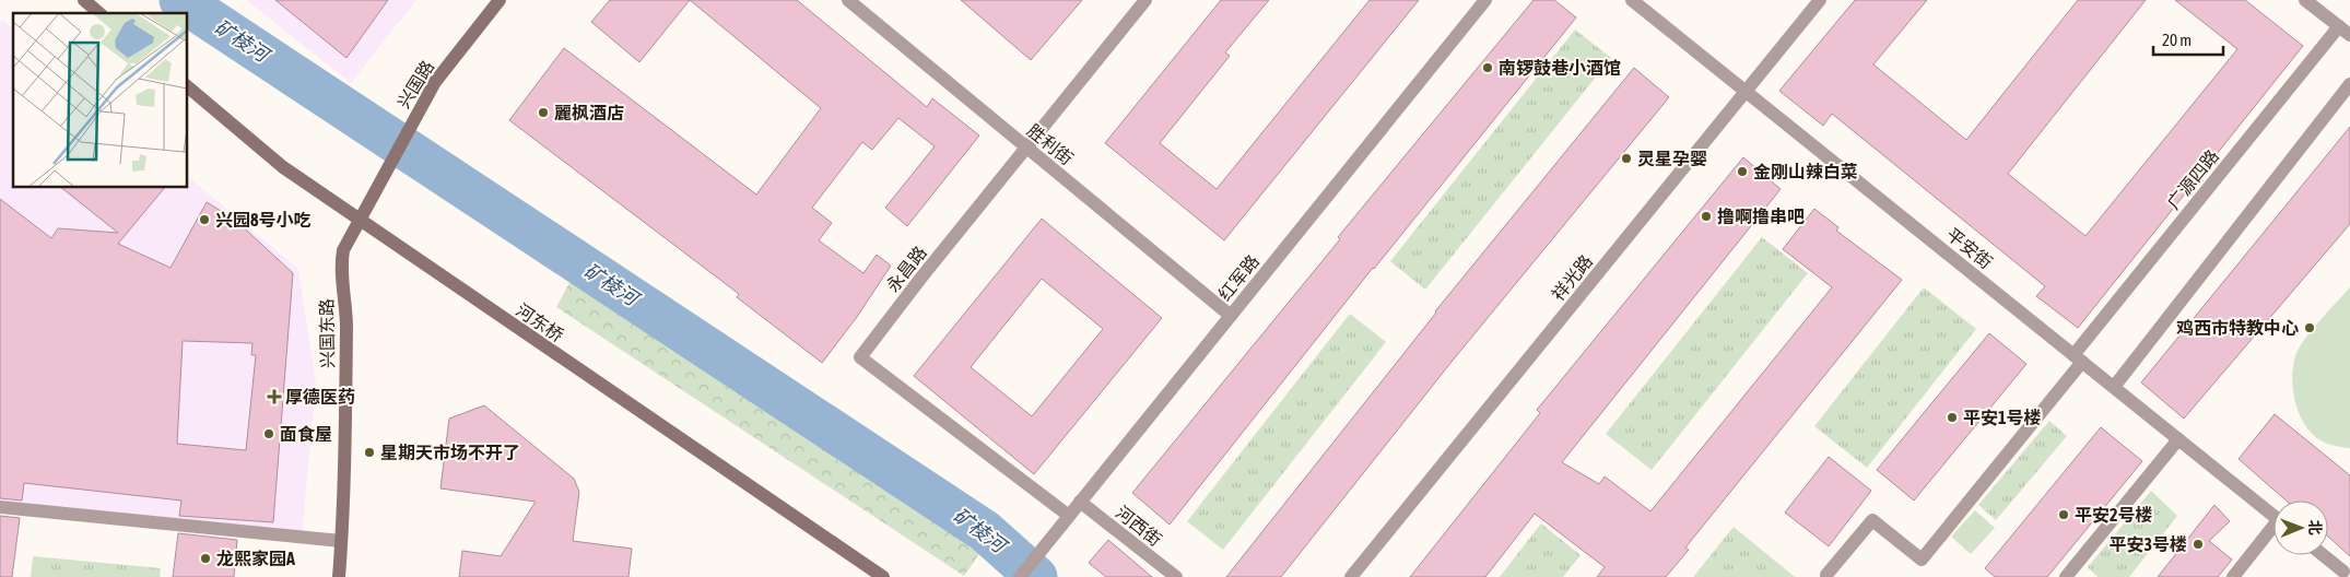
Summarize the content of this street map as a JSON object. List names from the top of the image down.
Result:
{
  "streets": {
    "main road": ["兴国路", "河东桥", "兴国东路"],
    "street": [
      "胜利街",
      "广源四路",
      "平安街",
      "永昌路",
      "红军路",
      "祥光路",
      "河西街"
    ]
  },
  "crossings": [
    ["兴国路", "兴国东路"],
    ["胜利街", "永昌路"],
    ["胜利街", "红军路"],
    ["广源四路", "平安街"],
    ["平安街", "祥光路"],
    ["永昌路", "红军路"],
    ["红军路", "河西街"]
  ],
  "water": ["矿棱河"],
  "places": {
    "other": [
      "南锣鼓巷小酒馆",
      "麗枫酒店",
      "灵星孕婴",
      "金刚山辣白菜",
      "撸啊撸串吧",
      "兴园8号小吃",
      "鸡西市特教中心",
      "平安1号楼",
      "面食屋",
      "星期天市场不开了",
      "平安2号楼",
      "平安3号楼",
      "龙熙家园A"
    ],
    "health": ["厚德医药"]
  },
  "scale_bar": "20 m",
  "north": "right"
}
